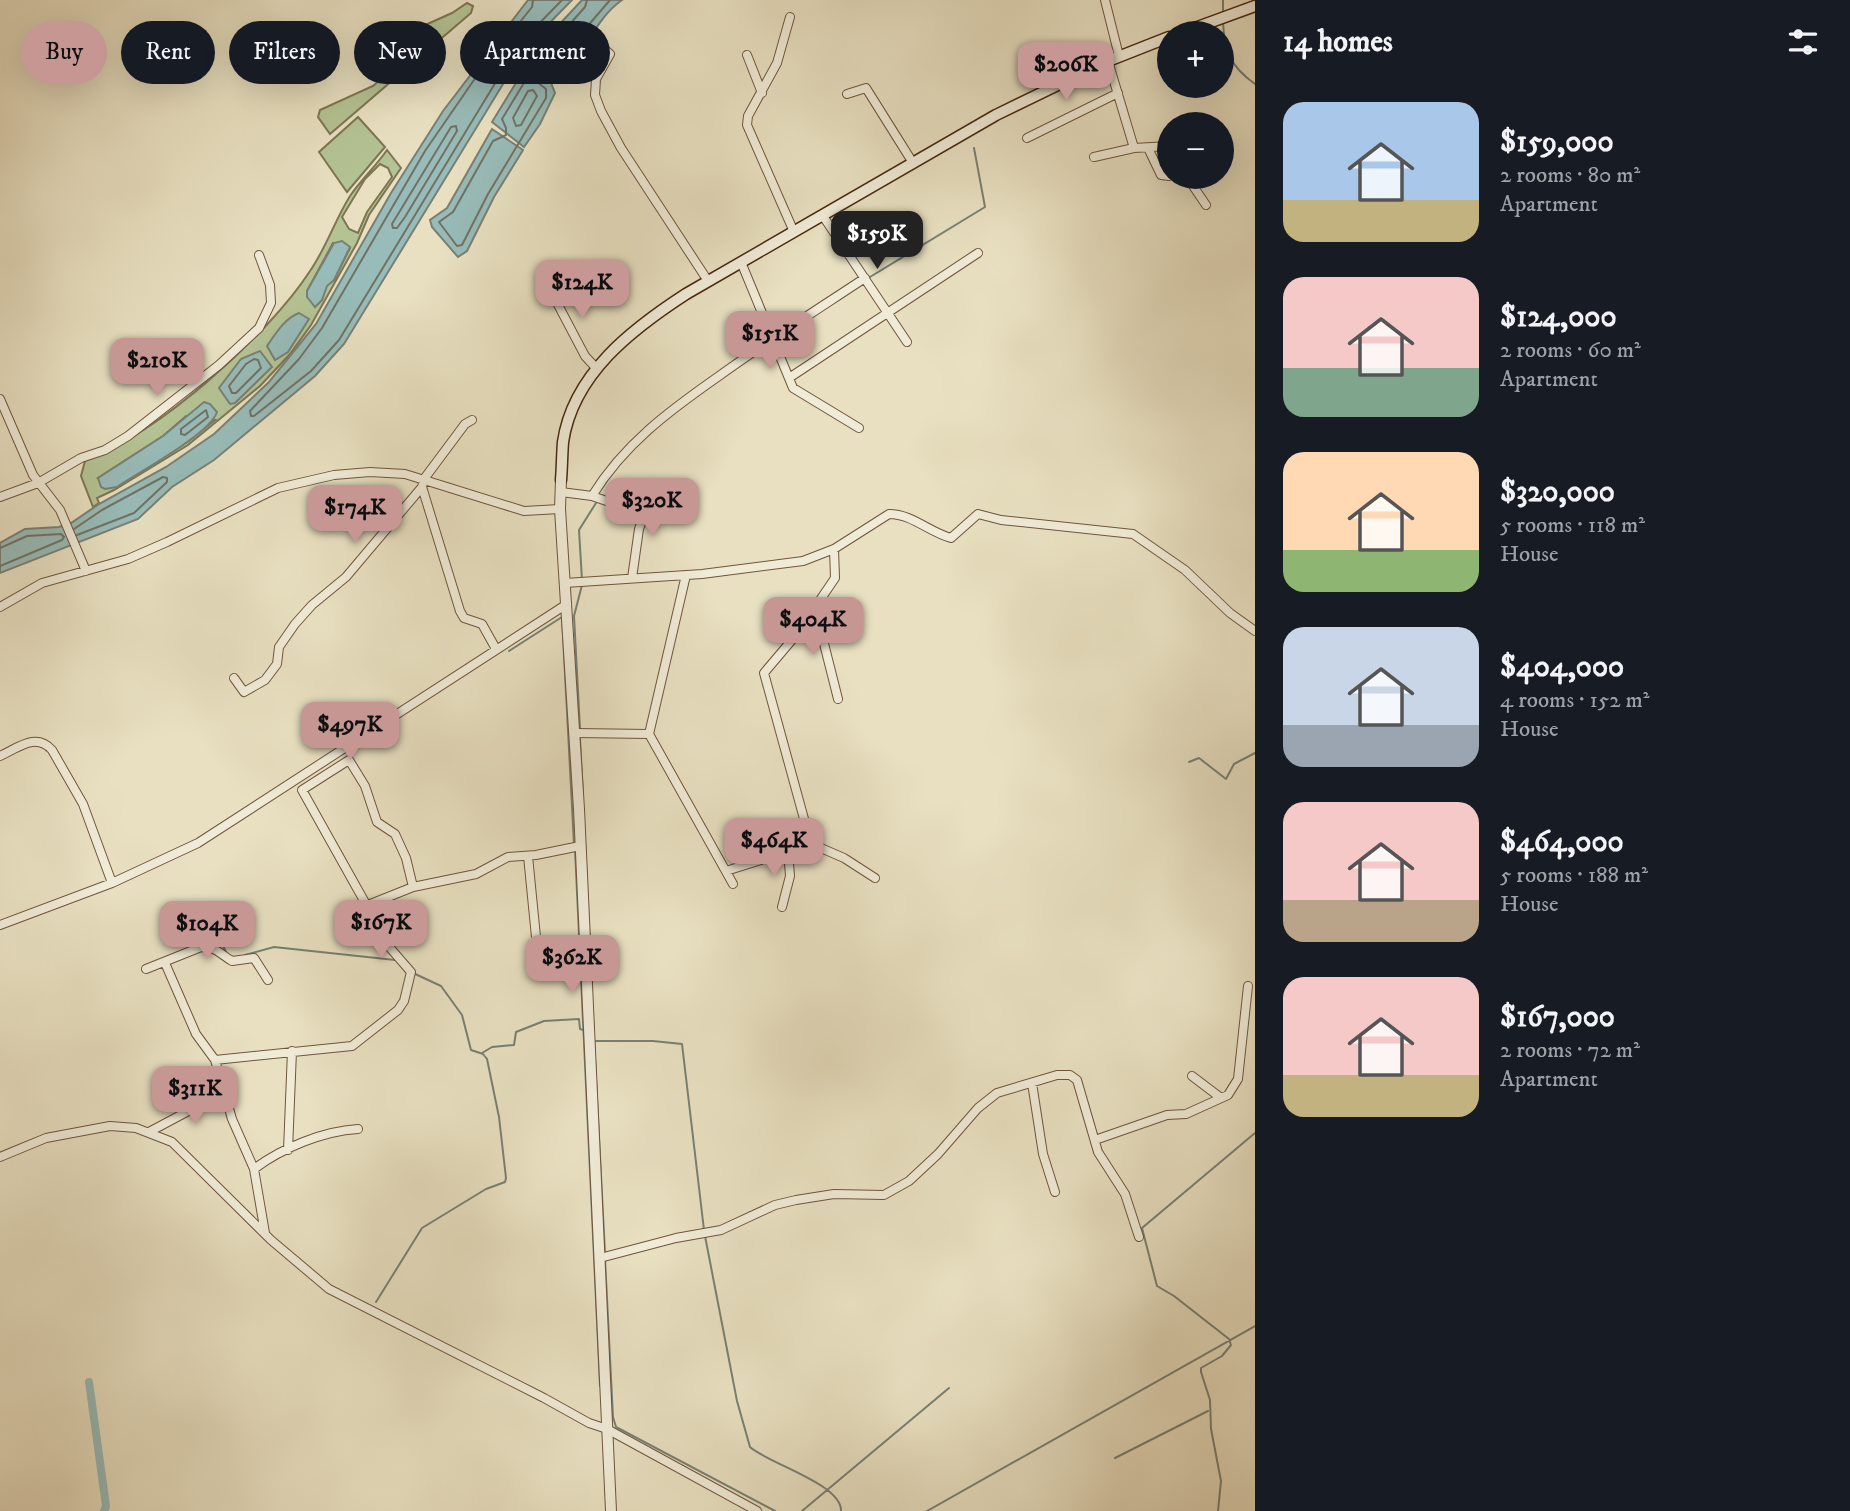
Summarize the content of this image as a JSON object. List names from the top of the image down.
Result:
{
  "page": {
    "heading": "14 homes",
    "map_buttons": ["+", "−"],
    "chip": [
      "Buy",
      "Rent",
      "Filters",
      "New",
      "Apartment"
    ],
    "price": [
      "$206K",
      "$159K",
      "$124K",
      "$151K",
      "$210K",
      "$320K",
      "$174K",
      "$404K",
      "$497K",
      "$464K",
      "$167K",
      "$104K",
      "$362K",
      "$311K"
    ],
    "list": [
      {
        "name": "$159,000",
        "note": "2 rooms · 80 m² · Apartment"
      },
      {
        "name": "$124,000",
        "note": "2 rooms · 60 m² · Apartment"
      },
      {
        "name": "$320,000",
        "note": "5 rooms · 118 m² · House"
      },
      {
        "name": "$404,000",
        "note": "4 rooms · 152 m² · House"
      },
      {
        "name": "$464,000",
        "note": "5 rooms · 188 m² · House"
      },
      {
        "name": "$167,000",
        "note": "2 rooms · 72 m² · Apartment"
      }
    ]
  }
}
